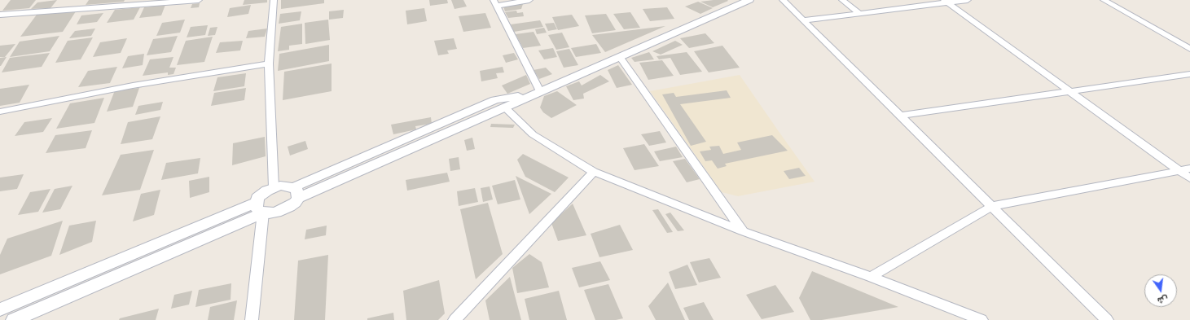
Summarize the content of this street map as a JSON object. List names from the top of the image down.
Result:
{
  "north": "bottom"
}
